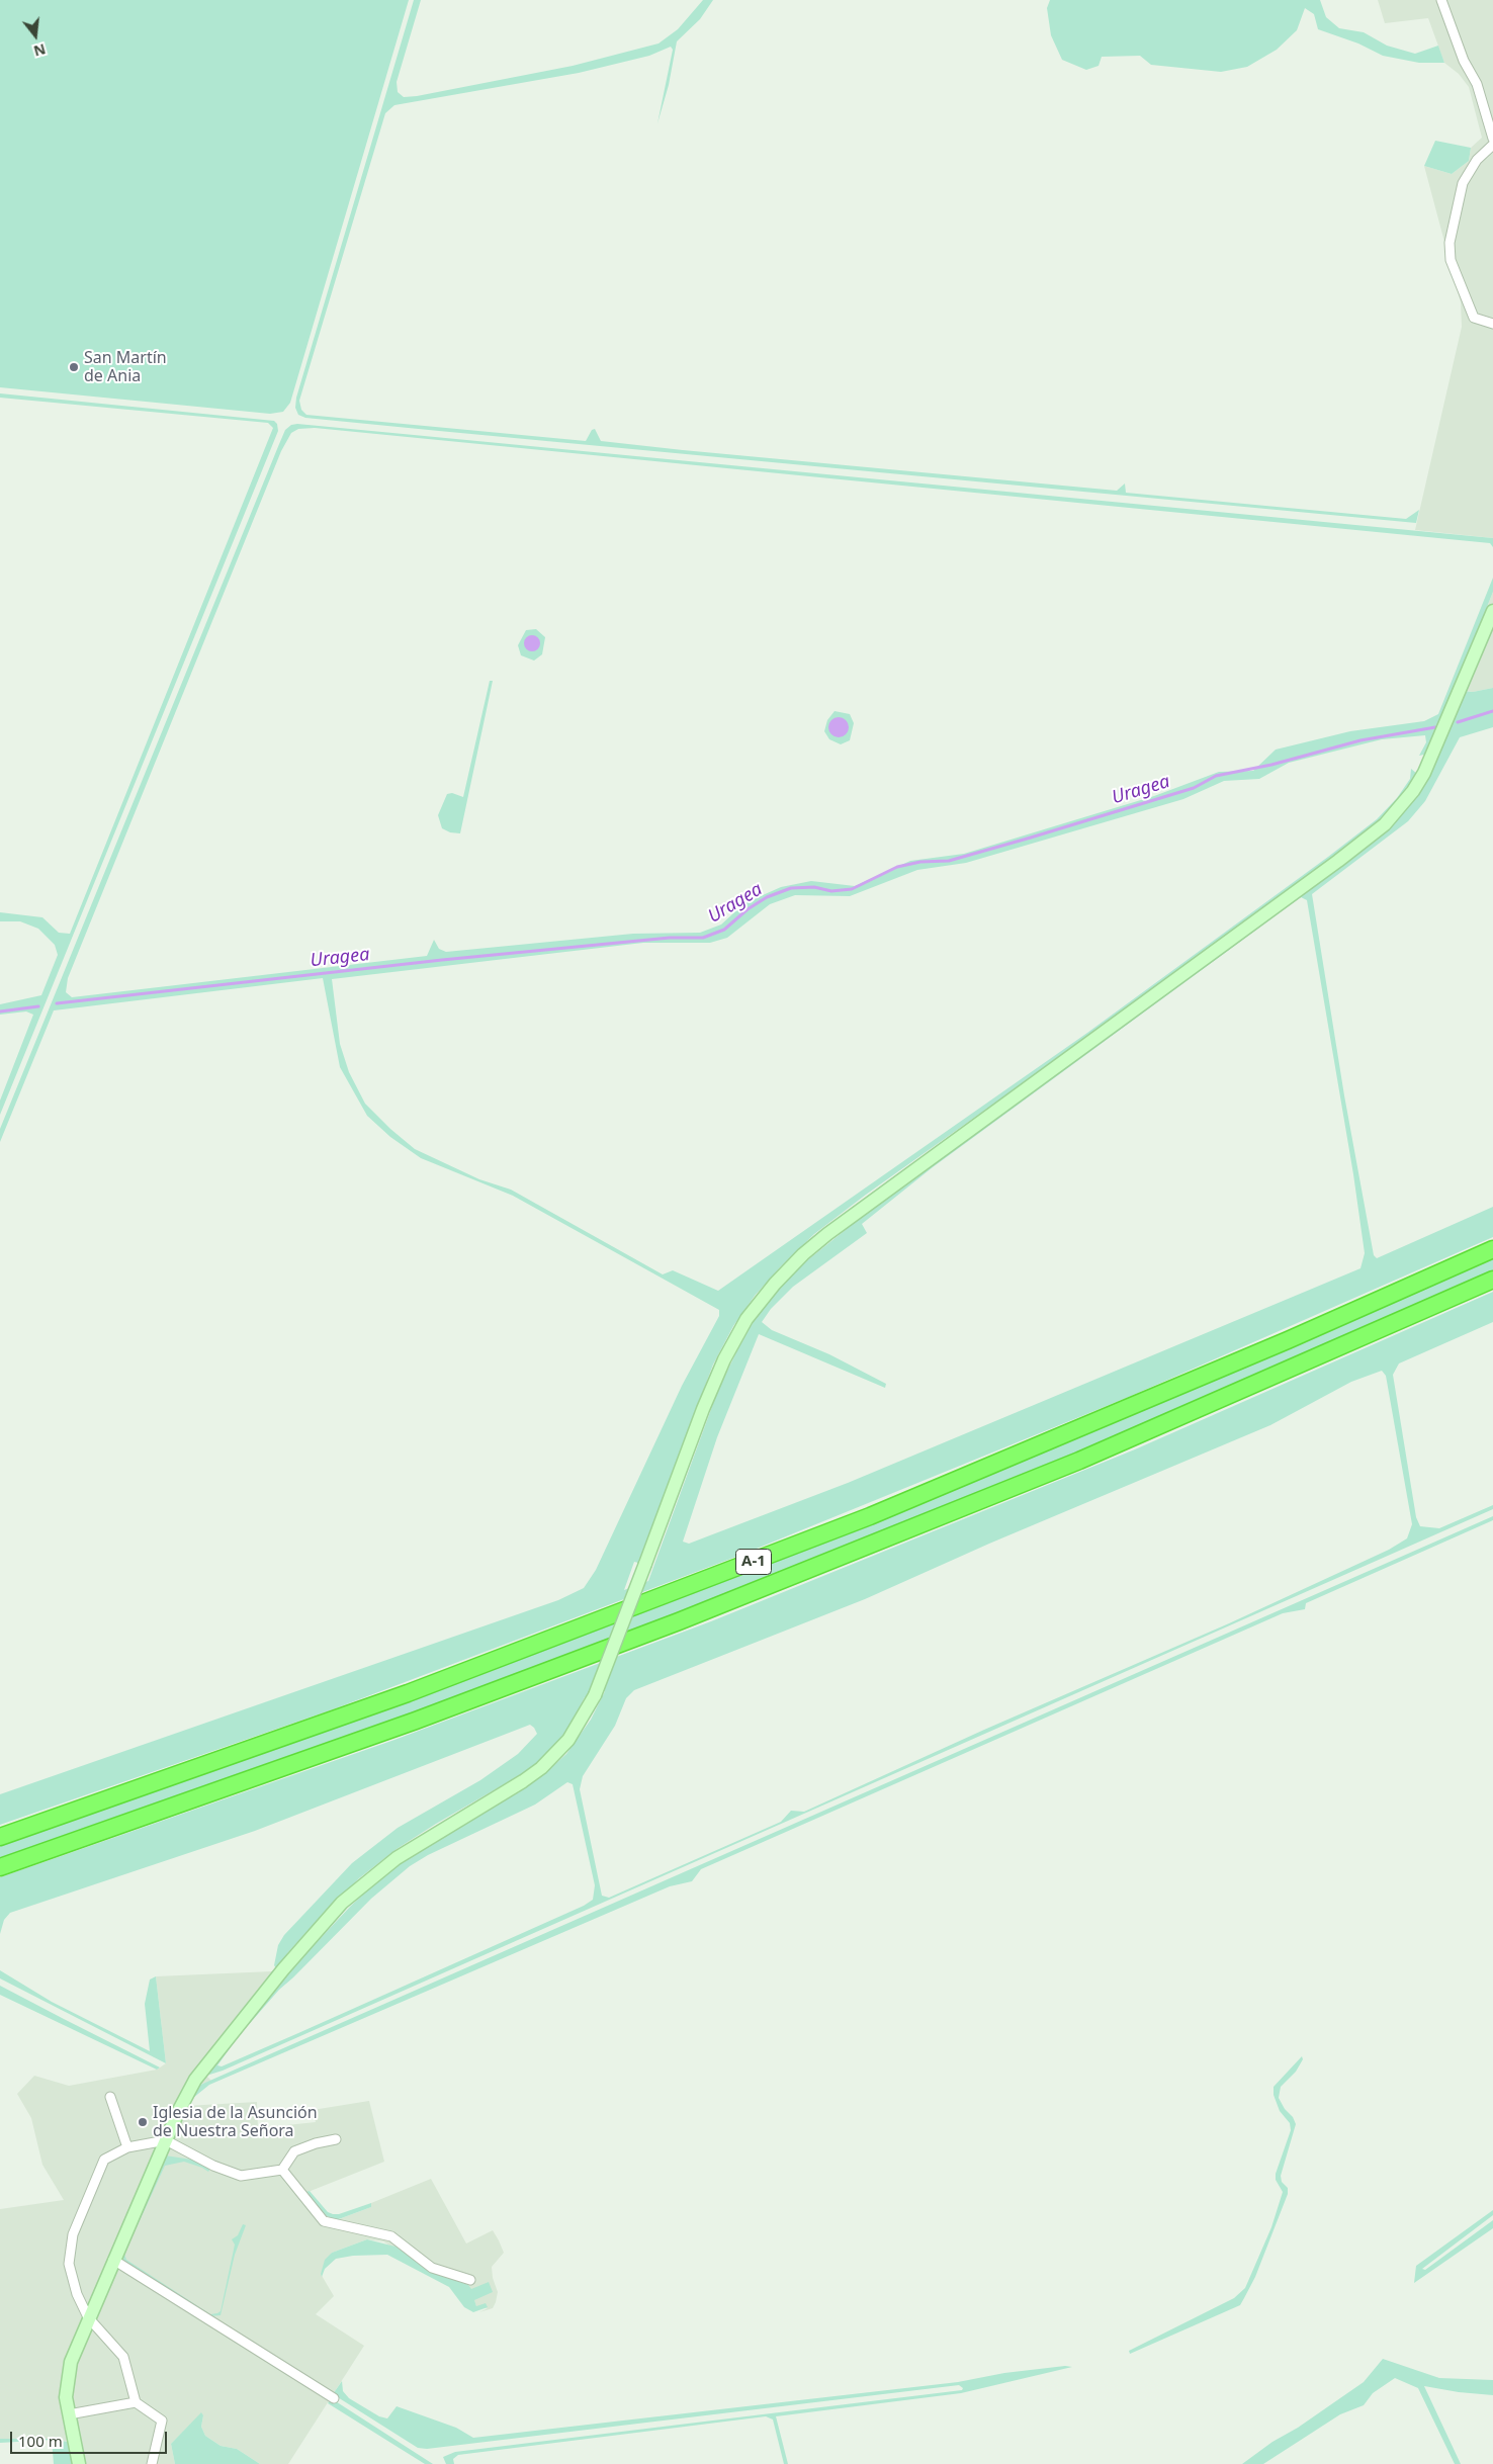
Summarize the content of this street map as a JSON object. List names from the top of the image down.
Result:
{
  "streets": {
    "highway": ["A-1"]
  },
  "water": ["Uragea"],
  "places": ["San Martín de Ania", "Iglesia de la Asunción de Nuestra Señora"],
  "scale_bar": "100 m",
  "north": "bottom"
}
